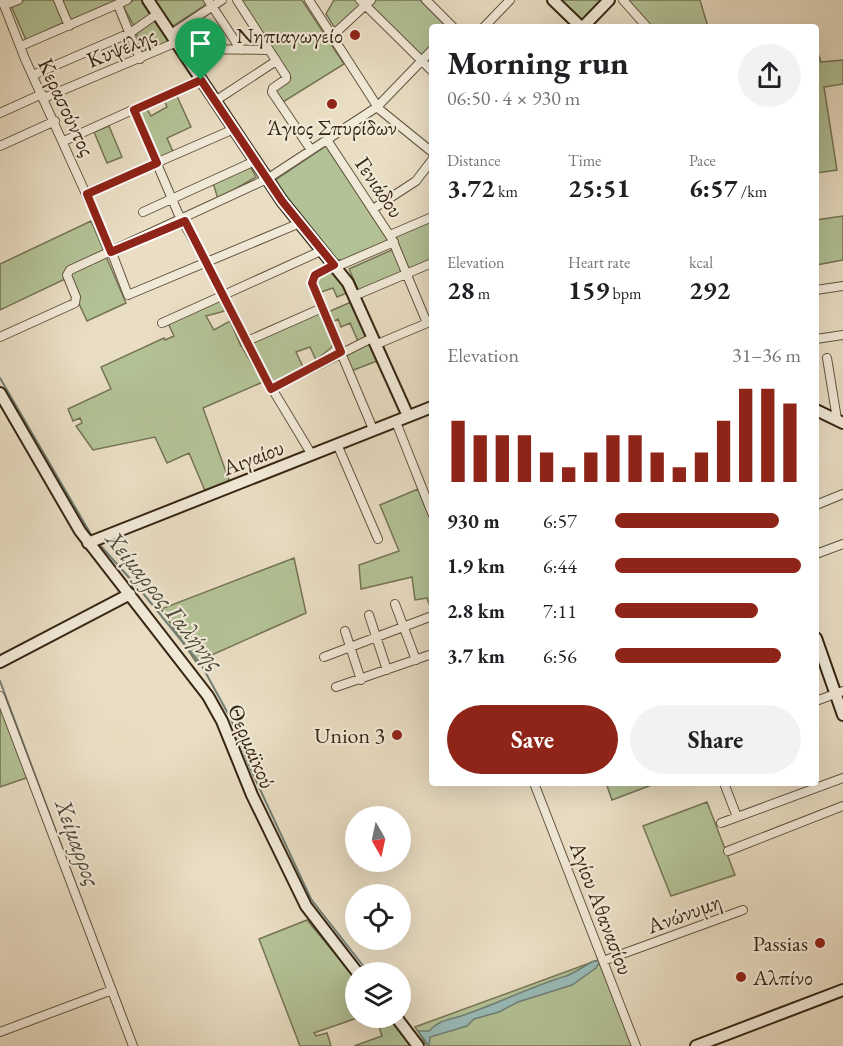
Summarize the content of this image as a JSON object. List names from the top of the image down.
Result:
{
  "streets": {
    "street": [
      "Κυψέλης",
      "Κερασούντος",
      "Γενιάδου",
      "Αιγαίου",
      "Θερμαϊκού",
      "Αγίου Αθανασίου",
      "Ανώνυμη"
    ]
  },
  "crossings": [
    ["Κυψέλης", "Κερασούντος"],
    ["Αιγαίου", "Θερμαϊκού"],
    ["Αγίου Αθανασίου", "Ανώνυμη"]
  ],
  "water": ["Χείμαρρος Γαλήνης", "Χείμαρρος"],
  "places": [
    "Νηπιαγωγείο",
    "Άγιος Σπυρίδων",
    "Union 3",
    "Passias",
    "Αλπίνο"
  ],
  "north": "bottom",
  "page": {
    "heading": ["Morning run", "06:50 · 4 × 930 m"],
    "stats": [
      ["Distance", "3.72 km"],
      ["Time", "25:51"],
      ["Pace", "6:57 /km"],
      ["Elevation", "28 m"],
      ["Heart rate", "159 bpm"],
      ["kcal", "292"]
    ],
    "chart": ["Elevation", "31–36 m"],
    "list": [
      {
        "name": "930 m",
        "note": "6:57"
      },
      {
        "name": "1.9 km",
        "note": "6:44"
      },
      {
        "name": "2.8 km",
        "note": "7:11"
      },
      {
        "name": "3.7 km",
        "note": "6:56"
      }
    ],
    "buttons": ["Save", "Share"]
  }
}
